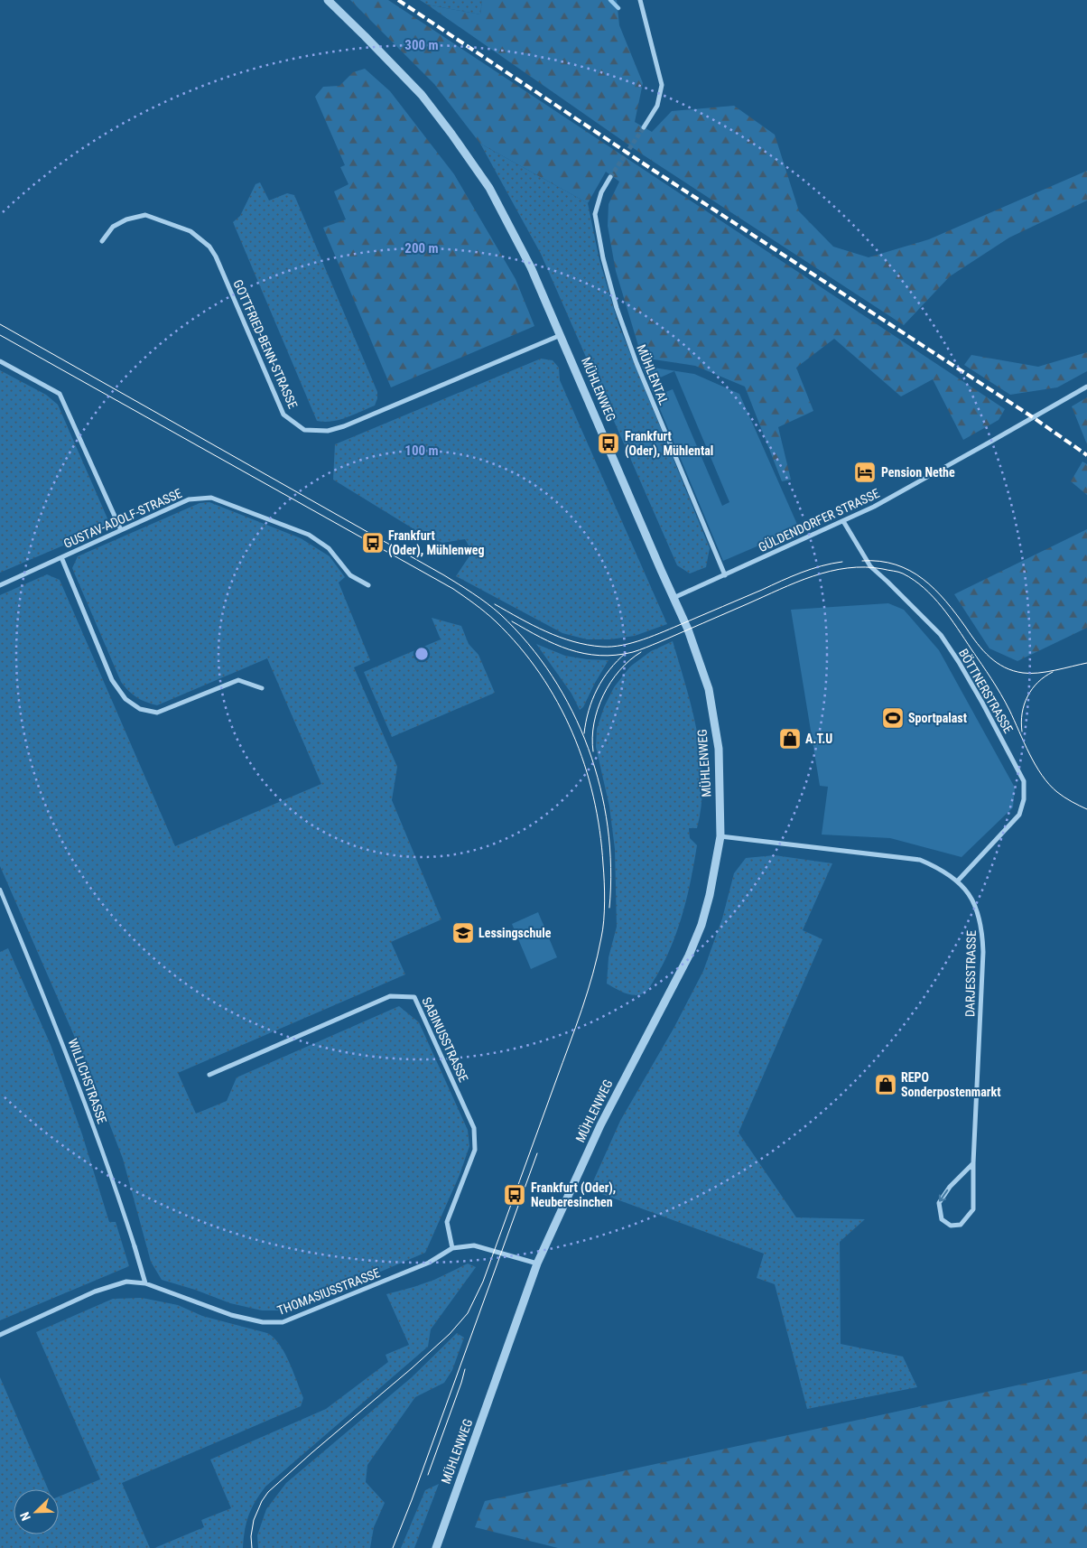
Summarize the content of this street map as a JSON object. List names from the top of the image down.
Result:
{
  "streets": {
    "street": [
      "GOTTFRIED-BENN-STRASSE",
      "MÜHLENTAL",
      "MÜHLENWEG",
      "GUSTAV-ADOLF-STRASSE",
      "GÜLDENDORFER STRASSE",
      "BÖTTNERSTRASSE",
      "DARJESSTRASSE",
      "SABINUSSTRASSE",
      "WILLICHSTRASSE",
      "THOMASIUSSTRASSE"
    ]
  },
  "crossings": [
    ["GOTTFRIED-BENN-STRASSE", "MÜHLENWEG"],
    ["MÜHLENTAL", "GÜLDENDORFER STRASSE"],
    ["MÜHLENWEG", "GÜLDENDORFER STRASSE"],
    ["MÜHLENWEG", "DARJESSTRASSE"],
    ["MÜHLENWEG", "THOMASIUSSTRASSE"],
    ["GÜLDENDORFER STRASSE", "BÖTTNERSTRASSE"],
    ["BÖTTNERSTRASSE", "DARJESSTRASSE"],
    ["SABINUSSTRASSE", "THOMASIUSSTRASSE"],
    ["WILLICHSTRASSE", "THOMASIUSSTRASSE"]
  ],
  "places": {
    "bus stop": ["Frankfurt (Oder), Mühlental", "Frankfurt (Oder), Mühlenweg", "Frankfurt (Oder), Neuberesinchen"],
    "hotel": ["Pension Nethe"],
    "sports": ["Sportpalast"],
    "shop": ["A.T.U", "REPO Sonderpostenmarkt"],
    "school or university": ["Lessingschule"]
  },
  "north": "bottom left",
  "rings": ["300 m", "200 m", "100 m"]
}
